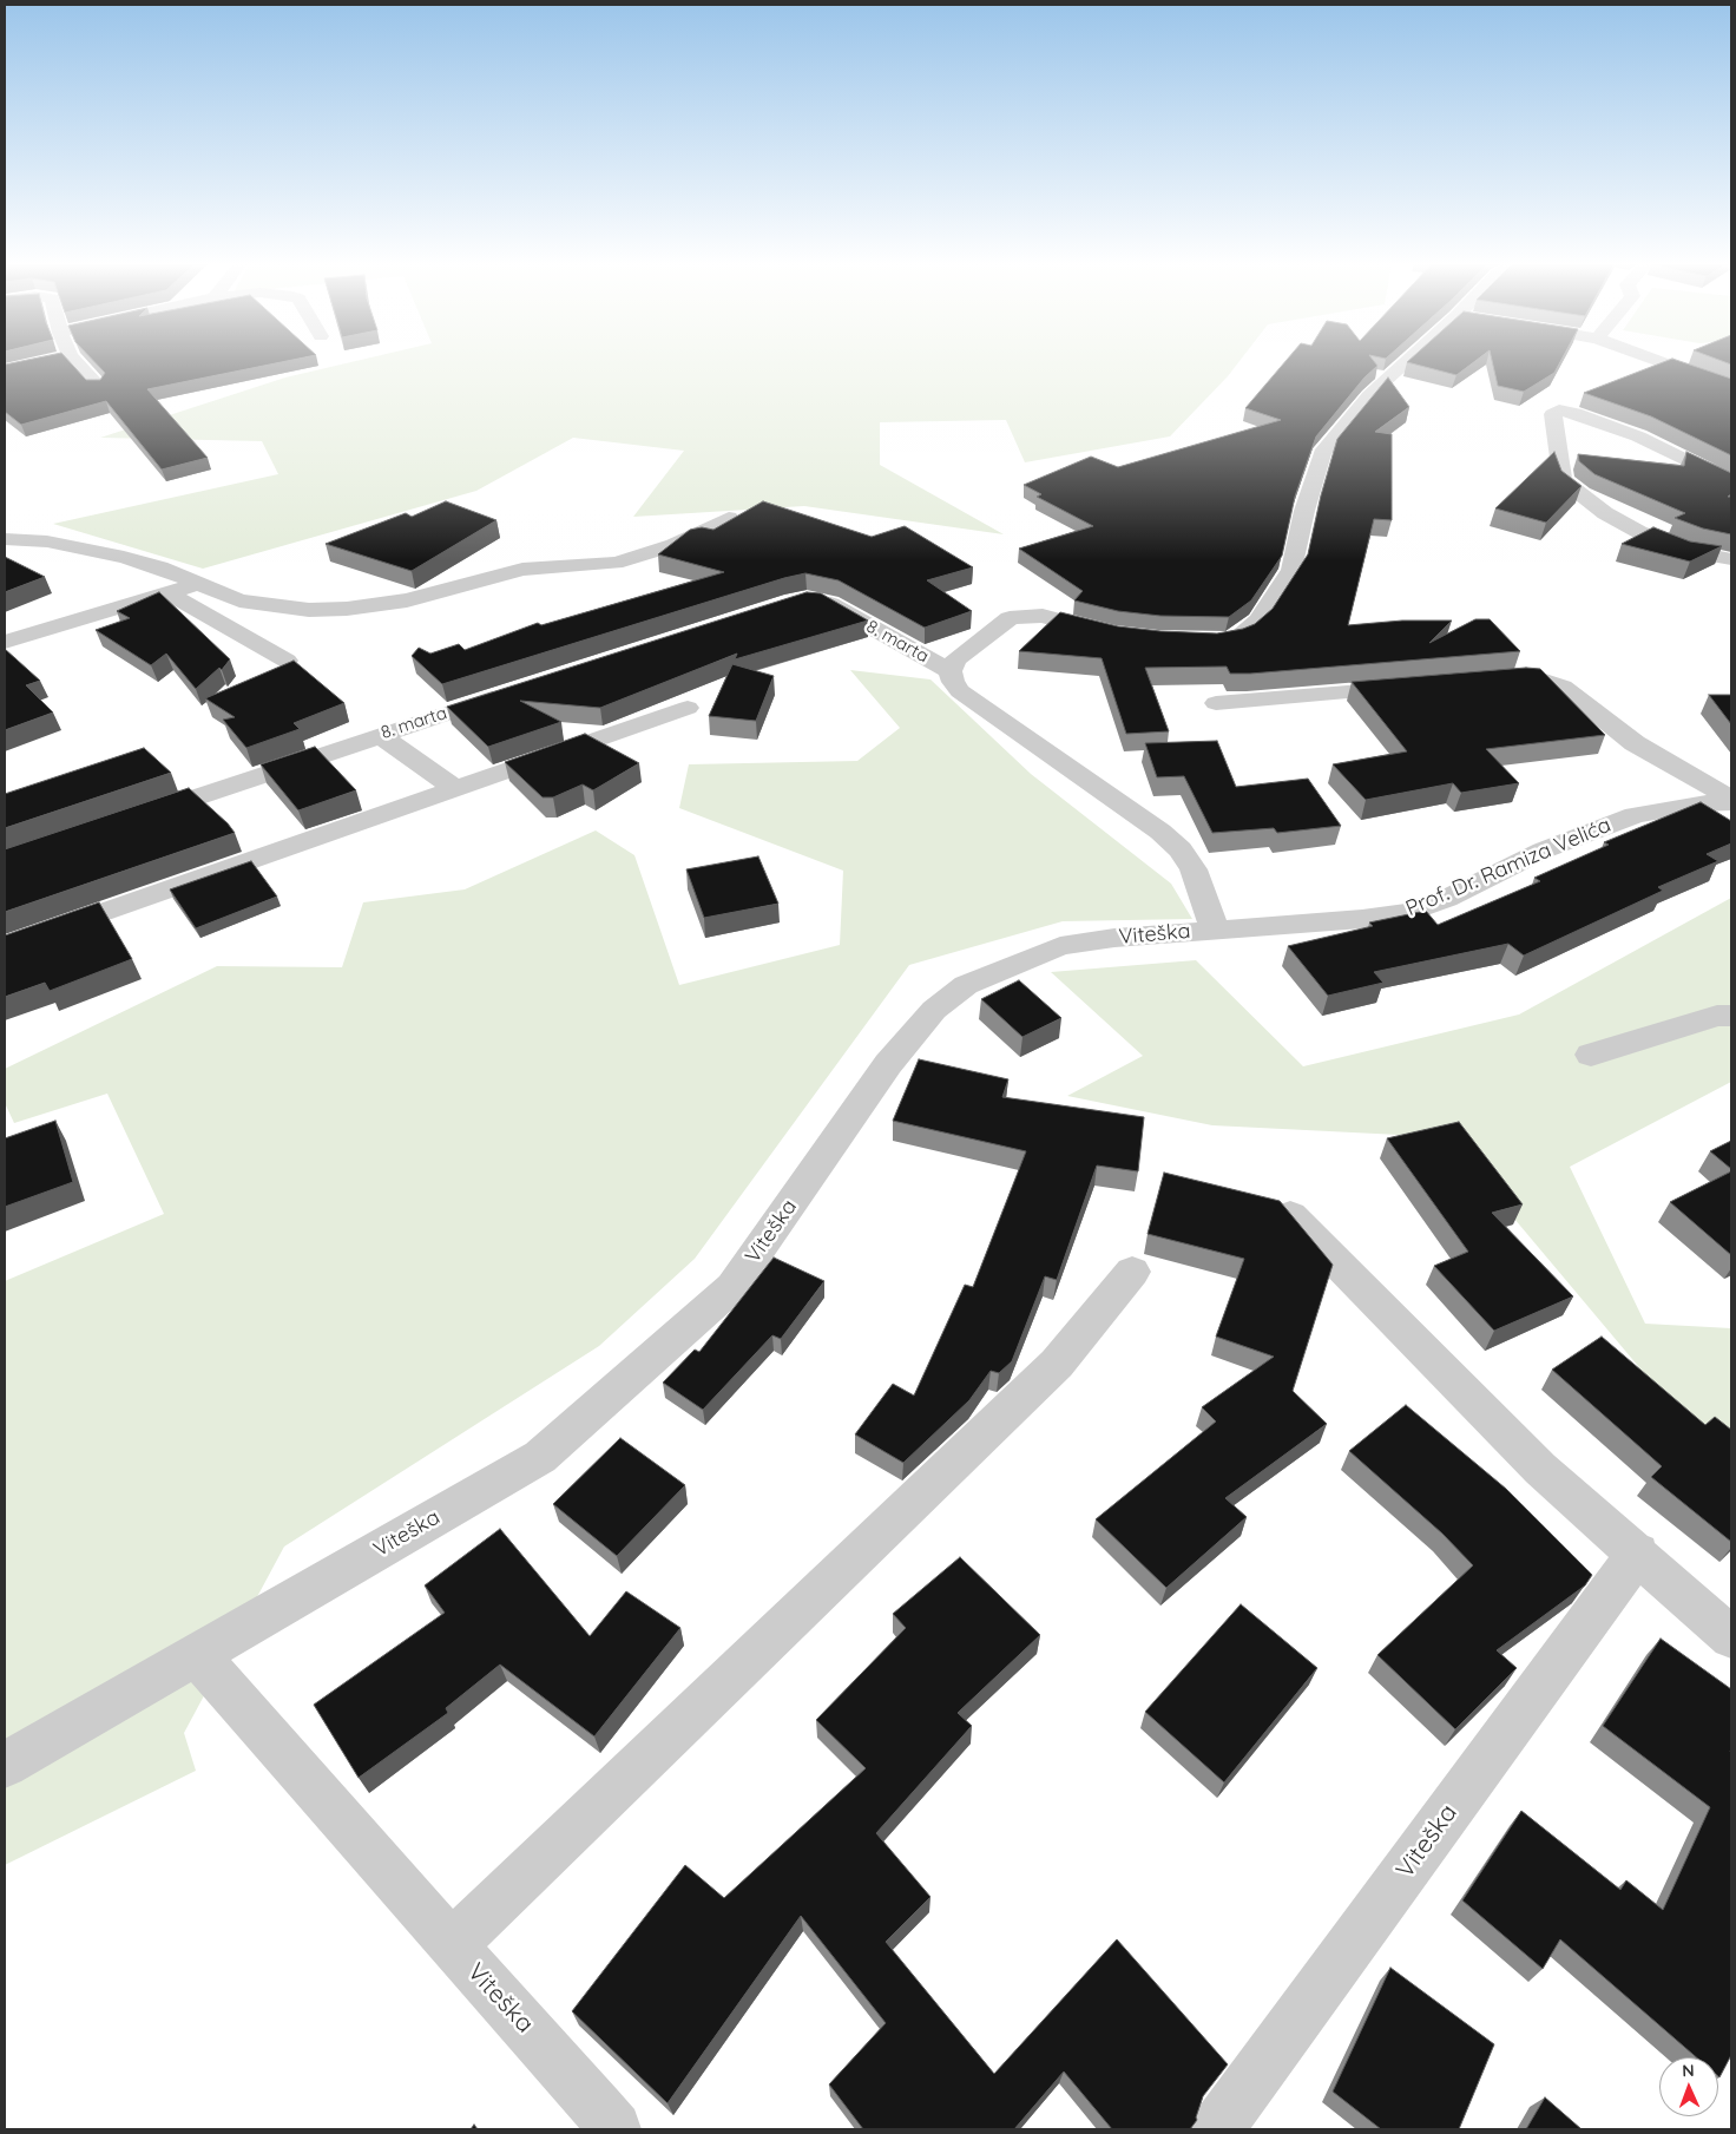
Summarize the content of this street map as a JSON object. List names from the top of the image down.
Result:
{
  "streets": {
    "street": ["8. marta", "Prof. Dr. Ramiza Velića", "Viteška"]
  },
  "crossings": [
    ["8. marta", "Viteška"],
    ["Prof. Dr. Ramiza Velića", "Viteška"]
  ],
  "north": "top"
}
